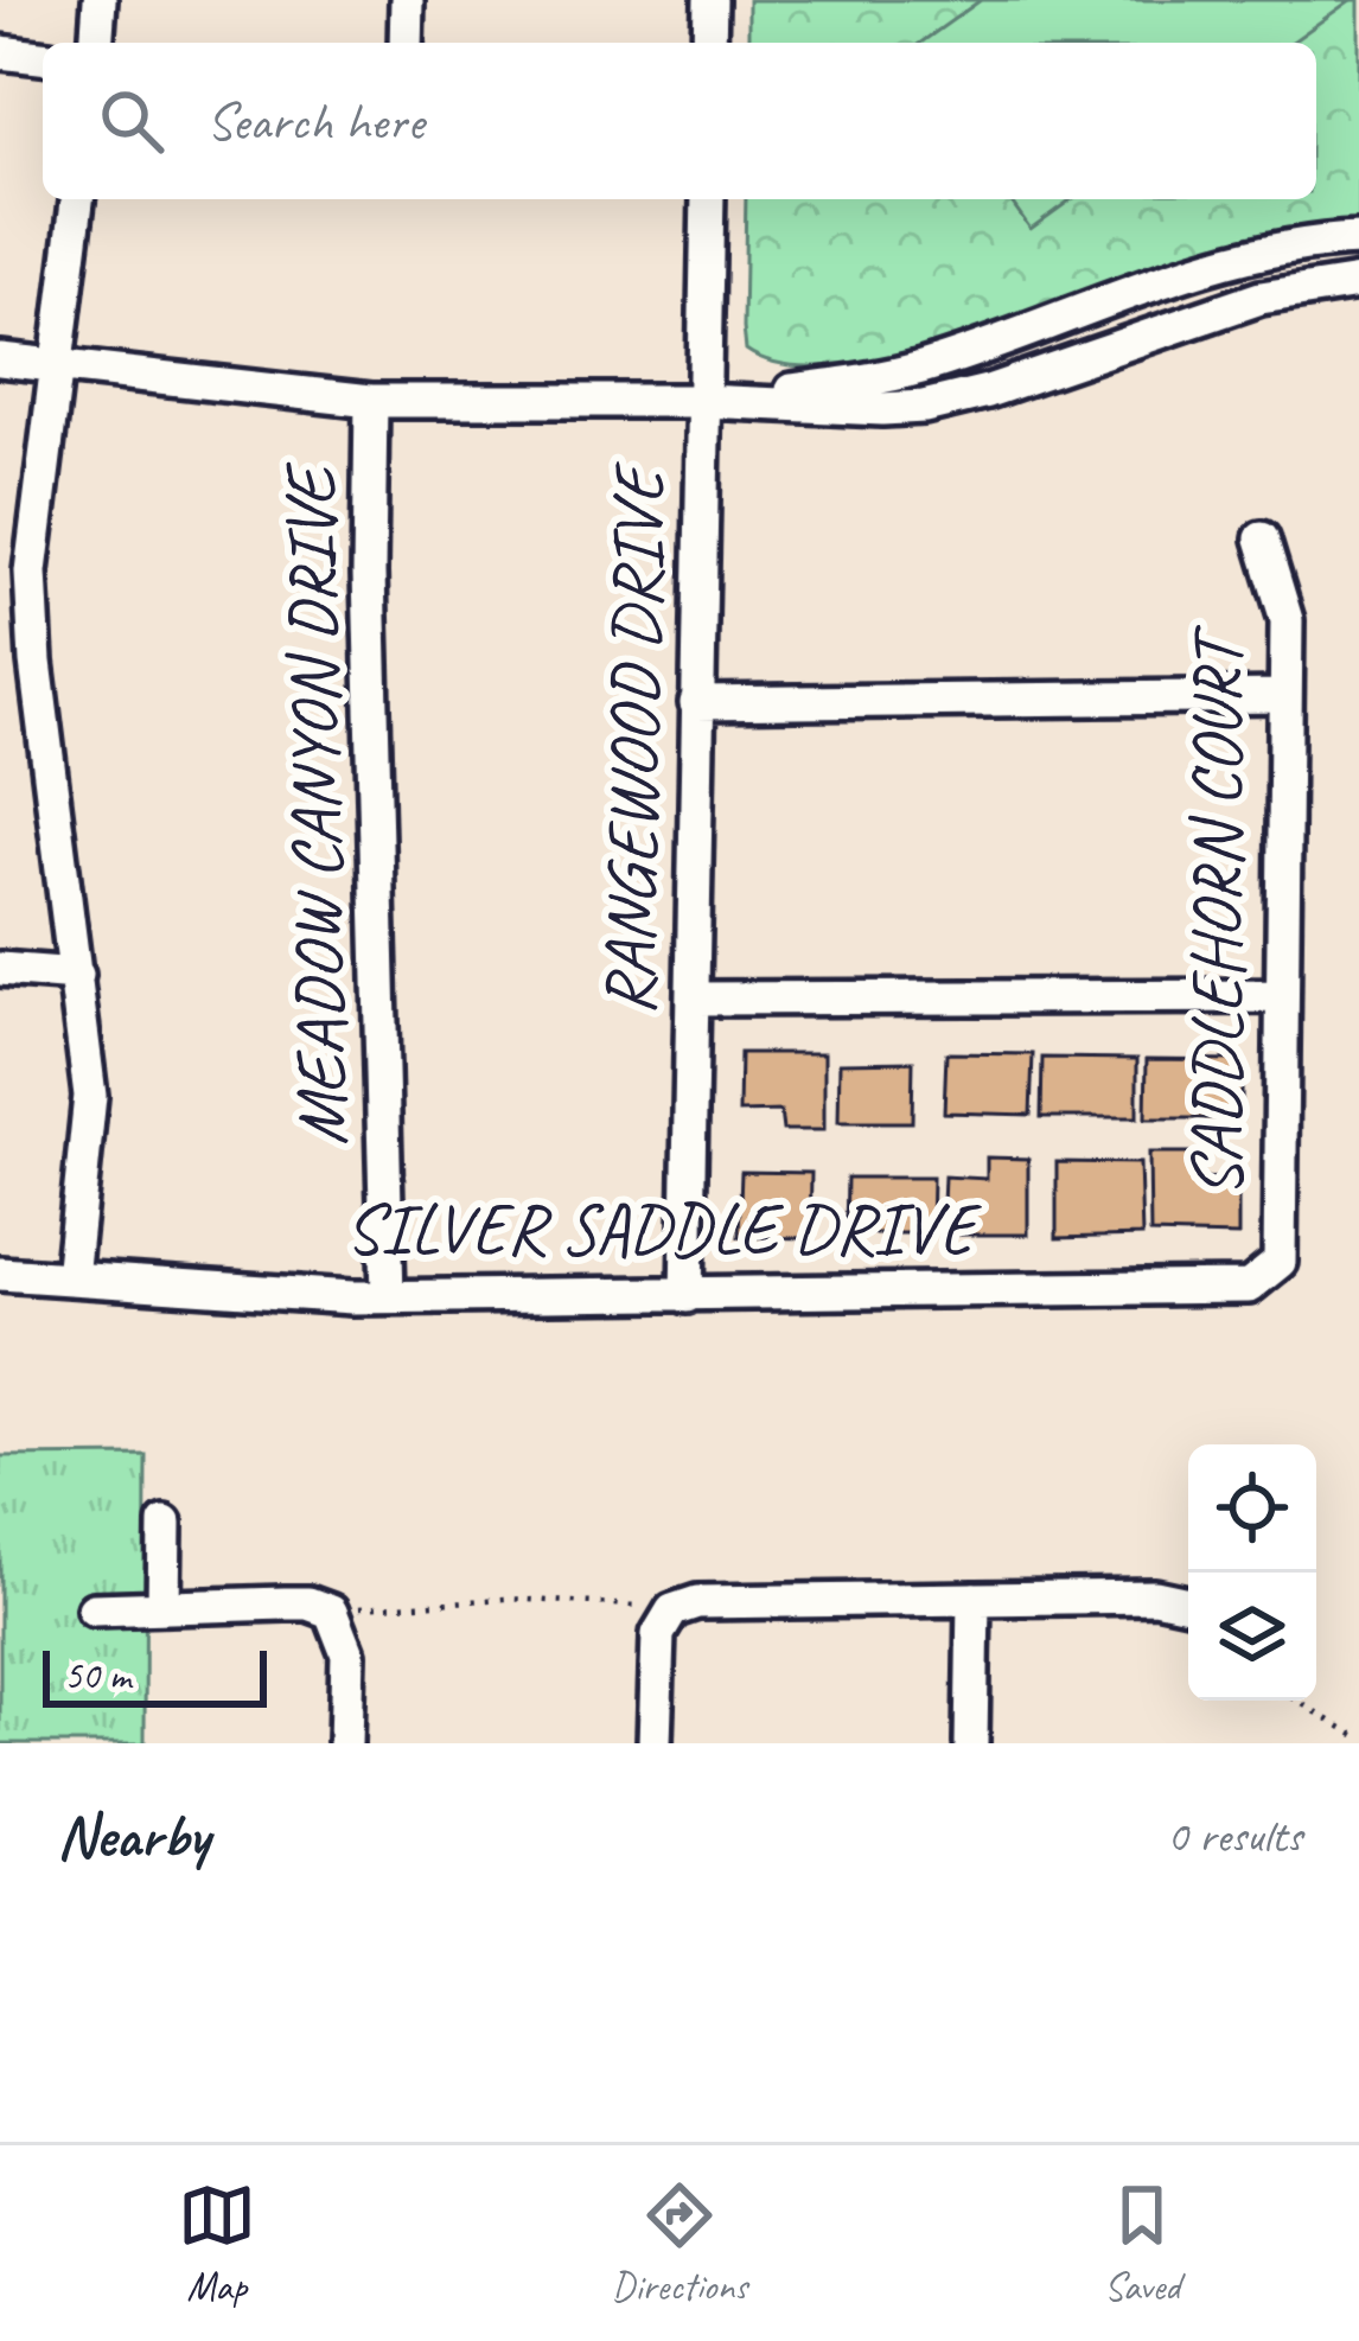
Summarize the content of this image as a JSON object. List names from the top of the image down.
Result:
{
  "streets": {
    "street": [
      "RANGEWOOD DRIVE",
      "MEADOW CANYON DRIVE",
      "SADDLEHORN COURT",
      "SILVER SADDLE DRIVE"
    ]
  },
  "crossings": [
    ["RANGEWOOD DRIVE", "SILVER SADDLE DRIVE"],
    ["MEADOW CANYON DRIVE", "SILVER SADDLE DRIVE"],
    ["SADDLEHORN COURT", "SILVER SADDLE DRIVE"]
  ],
  "scale_bar": "50 m",
  "page": {
    "search": "Search here",
    "scale": "50 m",
    "heading": ["Nearby", "0 results"],
    "nav": ["Map", "Directions", "Saved"]
  }
}
